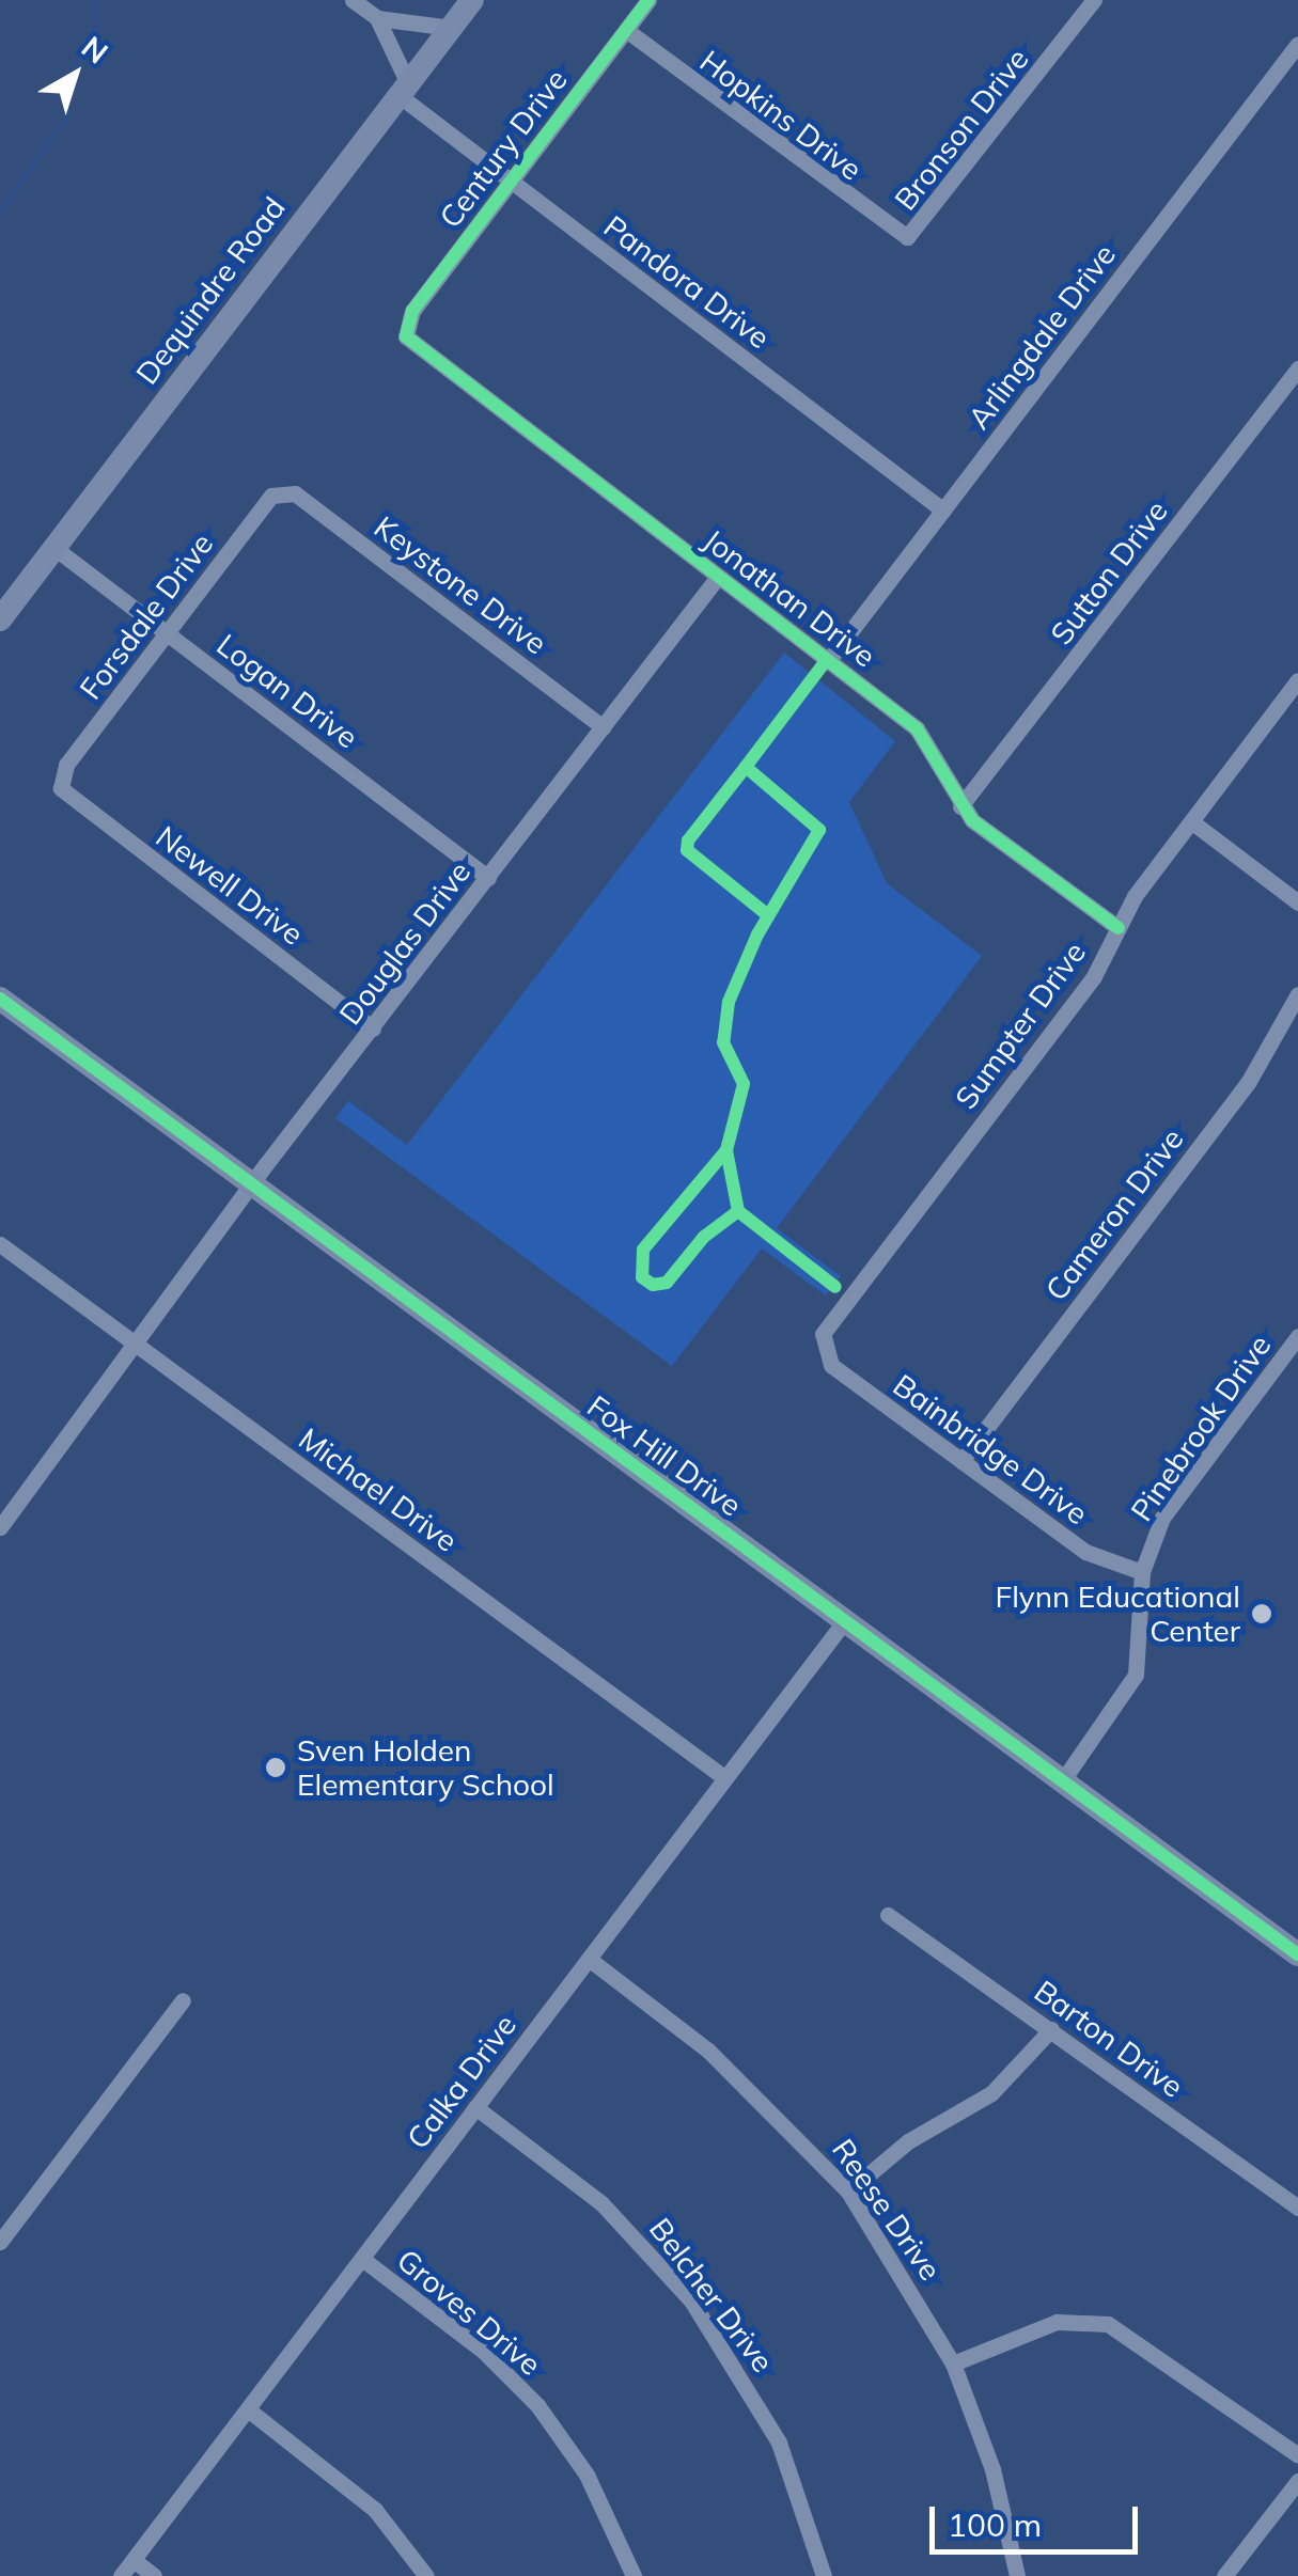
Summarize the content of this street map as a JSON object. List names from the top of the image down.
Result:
{
  "streets": {
    "street": [
      "Hopkins Drive",
      "Bronson Drive",
      "Century Drive",
      "Pandora Drive",
      "Dequindre Road",
      "Arlingdale Drive",
      "Sutton Drive",
      "Keystone Drive",
      "Jonathan Drive",
      "Forsdale Drive",
      "Logan Drive",
      "Newell Drive",
      "Douglas Drive",
      "Sumpter Drive",
      "Cameron Drive",
      "Pinebrook Drive",
      "Bainbridge Drive",
      "Fox Hill Drive",
      "Michael Drive",
      "Barton Drive",
      "Calka Drive",
      "Reese Drive",
      "Belcher Drive",
      "Groves Drive"
    ]
  },
  "crossings": [
    ["Hopkins Drive", "Bronson Drive"],
    ["Hopkins Drive", "Century Drive"],
    ["Century Drive", "Pandora Drive"],
    ["Century Drive", "Jonathan Drive"],
    ["Pandora Drive", "Dequindre Road"],
    ["Pandora Drive", "Arlingdale Drive"],
    ["Dequindre Road", "Logan Drive"],
    ["Arlingdale Drive", "Jonathan Drive"],
    ["Sutton Drive", "Jonathan Drive"],
    ["Keystone Drive", "Forsdale Drive"],
    ["Keystone Drive", "Douglas Drive"],
    ["Jonathan Drive", "Douglas Drive"],
    ["Jonathan Drive", "Sumpter Drive"],
    ["Forsdale Drive", "Logan Drive"],
    ["Forsdale Drive", "Newell Drive"],
    ["Logan Drive", "Douglas Drive"],
    ["Newell Drive", "Douglas Drive"],
    ["Douglas Drive", "Fox Hill Drive"],
    ["Douglas Drive", "Michael Drive"],
    ["Sumpter Drive", "Bainbridge Drive"],
    ["Cameron Drive", "Bainbridge Drive"],
    ["Pinebrook Drive", "Bainbridge Drive"],
    ["Pinebrook Drive", "Fox Hill Drive"],
    ["Fox Hill Drive", "Calka Drive"],
    ["Michael Drive", "Calka Drive"],
    ["Calka Drive", "Reese Drive"],
    ["Calka Drive", "Belcher Drive"],
    ["Calka Drive", "Groves Drive"]
  ],
  "places": ["Flynn Educational Center", "Sven Holden Elementary School"],
  "scale_bar": "100 m",
  "north": "top right"
}
